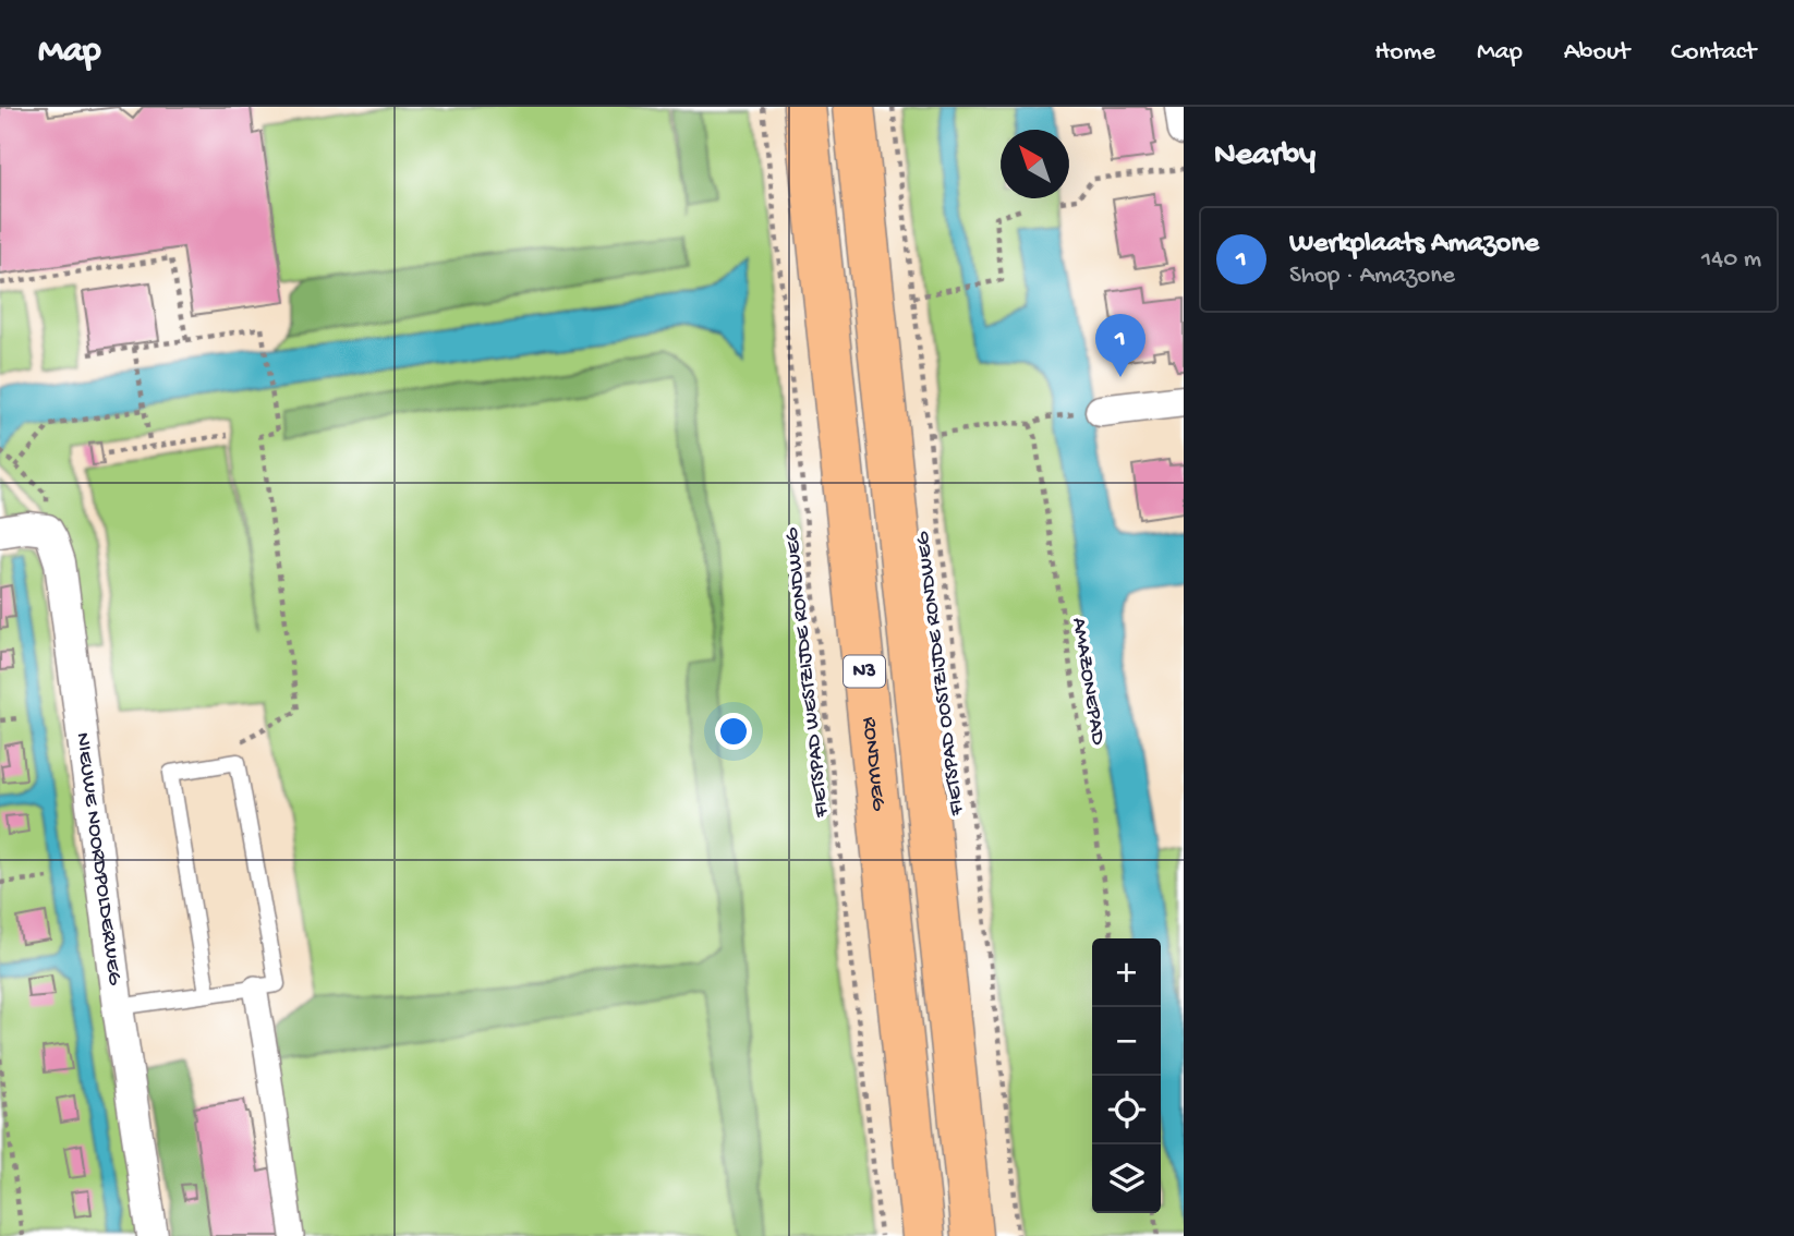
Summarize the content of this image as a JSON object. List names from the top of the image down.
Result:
{
  "streets": {
    "highway": ["N3", "RONDWEG"],
    "street": ["NIEUWE NOORDPOLDERWEG"],
    "path": ["FIETSPAD WESTZIJDE RONDWEG", "FIETSPAD OOSTZIJDE RONDWEG", "AMAZONEPAD"]
  },
  "north": "top left",
  "page": {
    "header": "Map",
    "nav": [
      "Home",
      "Map",
      "About",
      "Contact"
    ],
    "heading": "Nearby",
    "list": [
      {
        "mark": "1",
        "name": "Werkplaats Amazone",
        "note": "Shop · Amazone",
        "value": "140 m"
      }
    ],
    "pins": "1",
    "map_buttons": ["+", "−"]
  }
}
